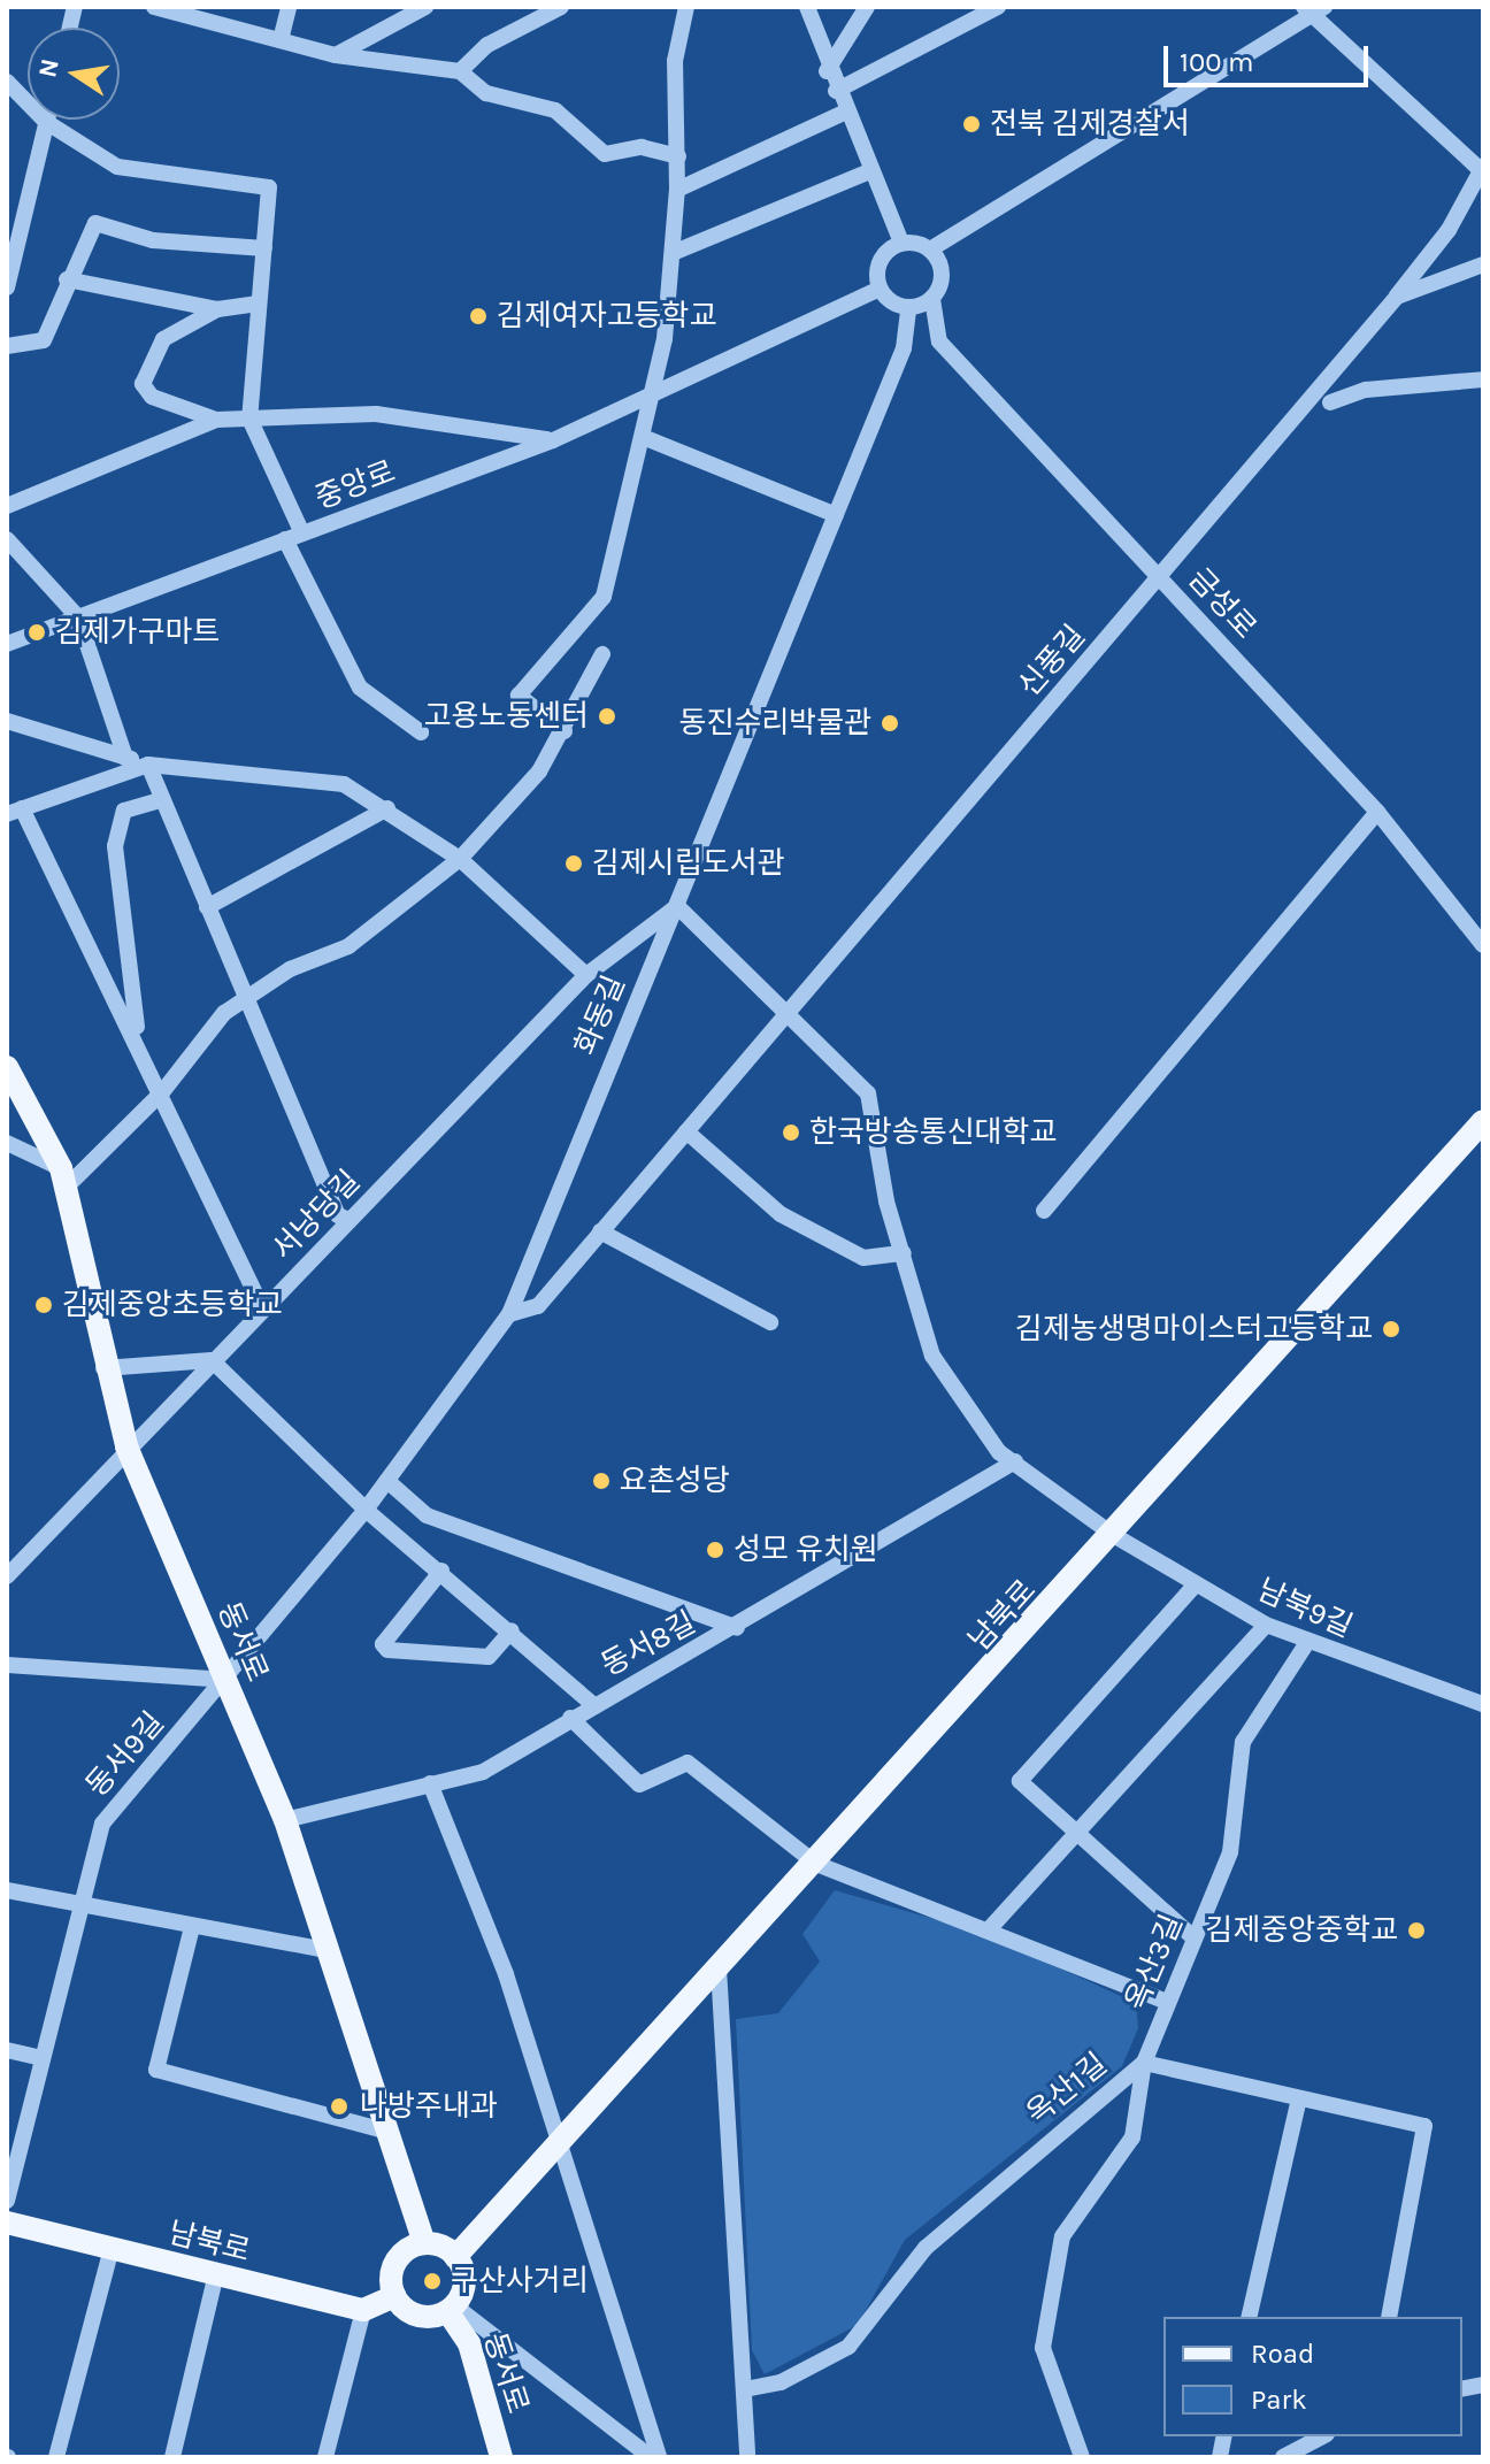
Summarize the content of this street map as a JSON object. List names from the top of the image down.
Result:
{
  "streets": {
    "main road": ["남북로", "동서로"],
    "street": [
      "중앙로",
      "금성로",
      "신풍길",
      "화동길",
      "서낭당길",
      "남북9길",
      "동서8길",
      "동서9길",
      "옥산3길",
      "옥산1길"
    ]
  },
  "crossings": [
    ["중앙로", "금성로"],
    ["중앙로", "화동길"],
    ["금성로", "신풍길"],
    ["금성로", "화동길"],
    ["신풍길", "화동길"],
    ["신풍길", "남북9길"],
    ["화동길", "서낭당길"],
    ["화동길", "남북9길"],
    ["화동길", "동서로"],
    ["화동길", "동서9길"],
    ["서낭당길", "남북9길"],
    ["서낭당길", "동서로"],
    ["남북9길", "남북로"],
    ["남북9길", "동서8길"],
    ["남북9길", "옥산3길"],
    ["남북로", "동서로"],
    ["동서로", "동서8길"],
    ["동서로", "동서9길"],
    ["옥산3길", "옥산1길"]
  ],
  "places": [
    "전북 김제경찰서",
    "김제여자고등학교",
    "김제가구마트",
    "고용노동센터",
    "동진수리박물관",
    "김제시립도서관",
    "한국방송통신대학교",
    "김제중앙초등학교",
    "김제농생명마이스터고등학교",
    "요촌성당",
    "성모 유치원",
    "김제중앙중학교",
    "나방주내과",
    "구산사거리"
  ],
  "legend": ["Road", "Park"],
  "scale_bar": "100 m",
  "north": "left"
}
